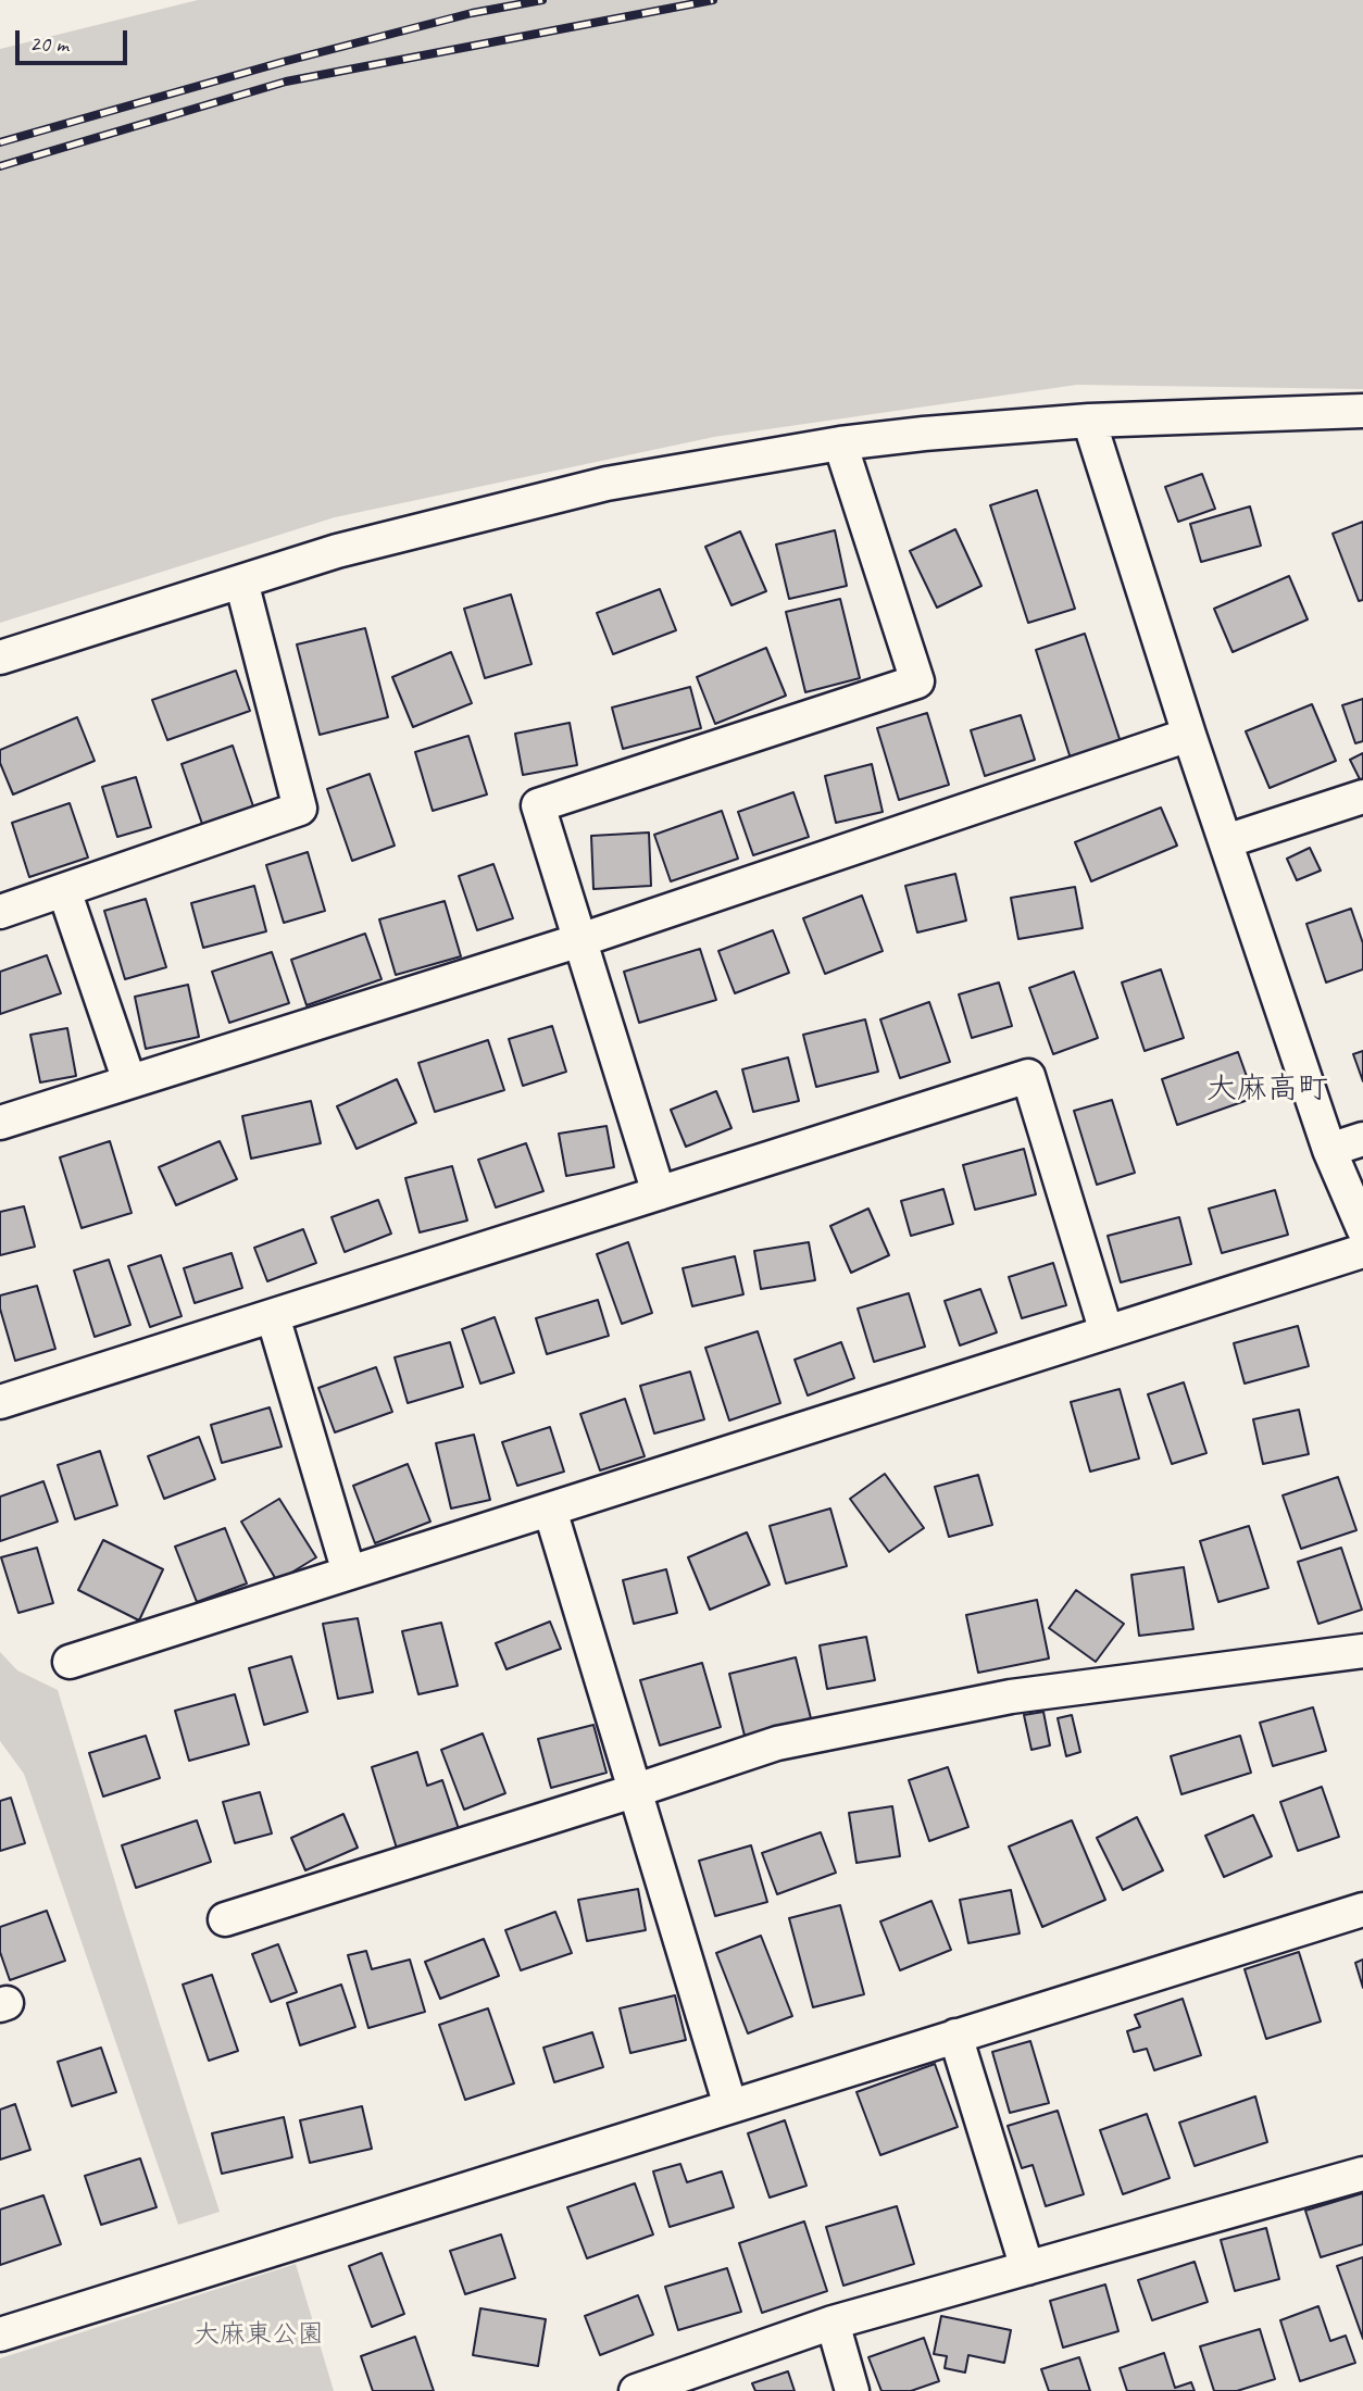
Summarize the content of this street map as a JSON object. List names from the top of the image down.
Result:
{
  "districts": ["大麻高町"],
  "parks": ["大麻東公園"],
  "scale_bar": "20 m"
}
